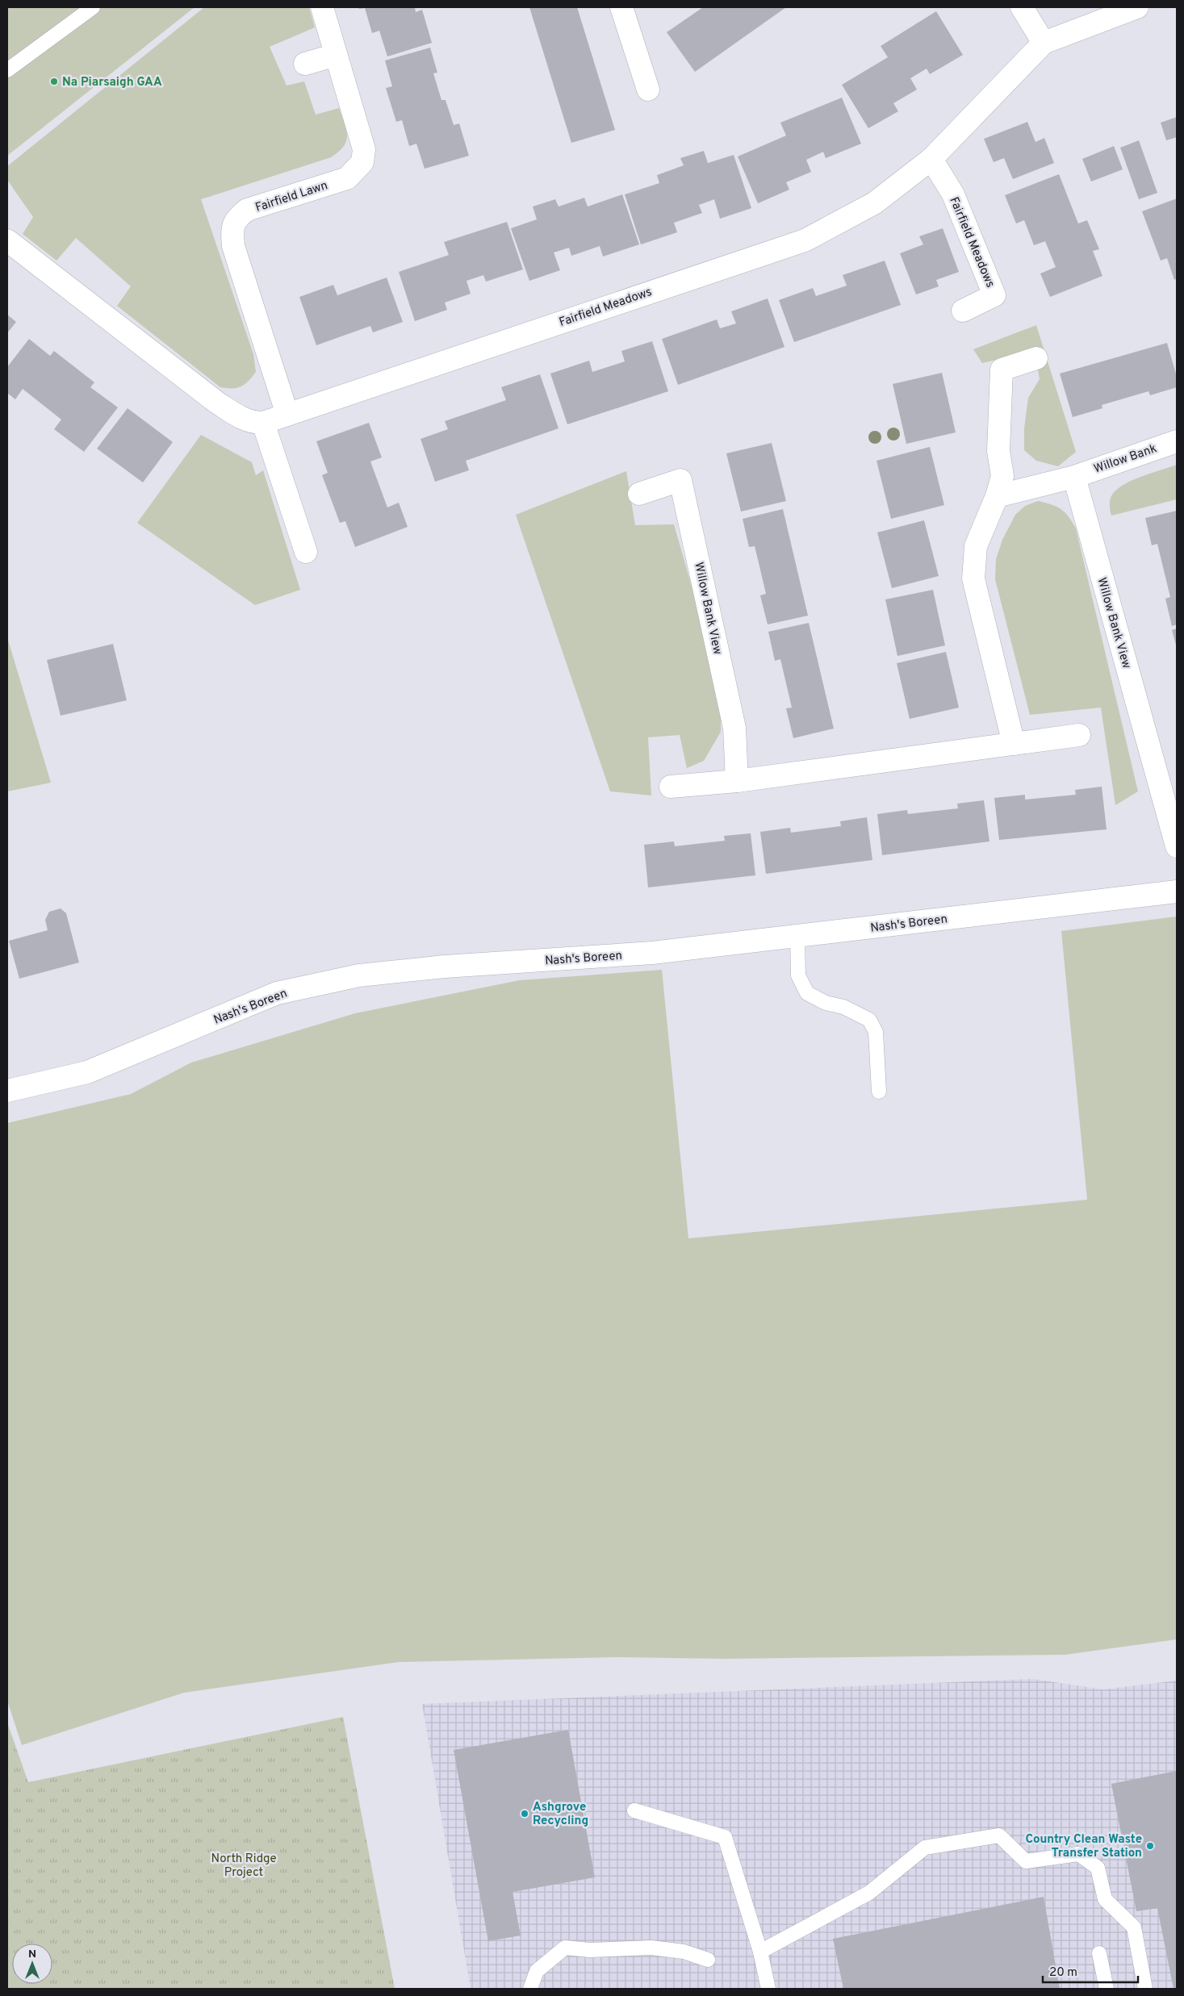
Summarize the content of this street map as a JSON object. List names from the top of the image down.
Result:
{
  "streets": {
    "street": [
      "Fairfield Lawn",
      "Fairfield Meadows",
      "Willow Bank",
      "Willow Bank View",
      "Nash's Boreen"
    ]
  },
  "crossings": [
    ["Fairfield Lawn", "Fairfield Meadows"],
    ["Willow Bank", "Willow Bank View"]
  ],
  "parks": ["North Ridge Project"],
  "places": ["Na Piarsaigh GAA", "Ashgrove Recycling", "Country Clean Waste Transfer Station"],
  "scale_bar": "20 m",
  "north": "top"
}
